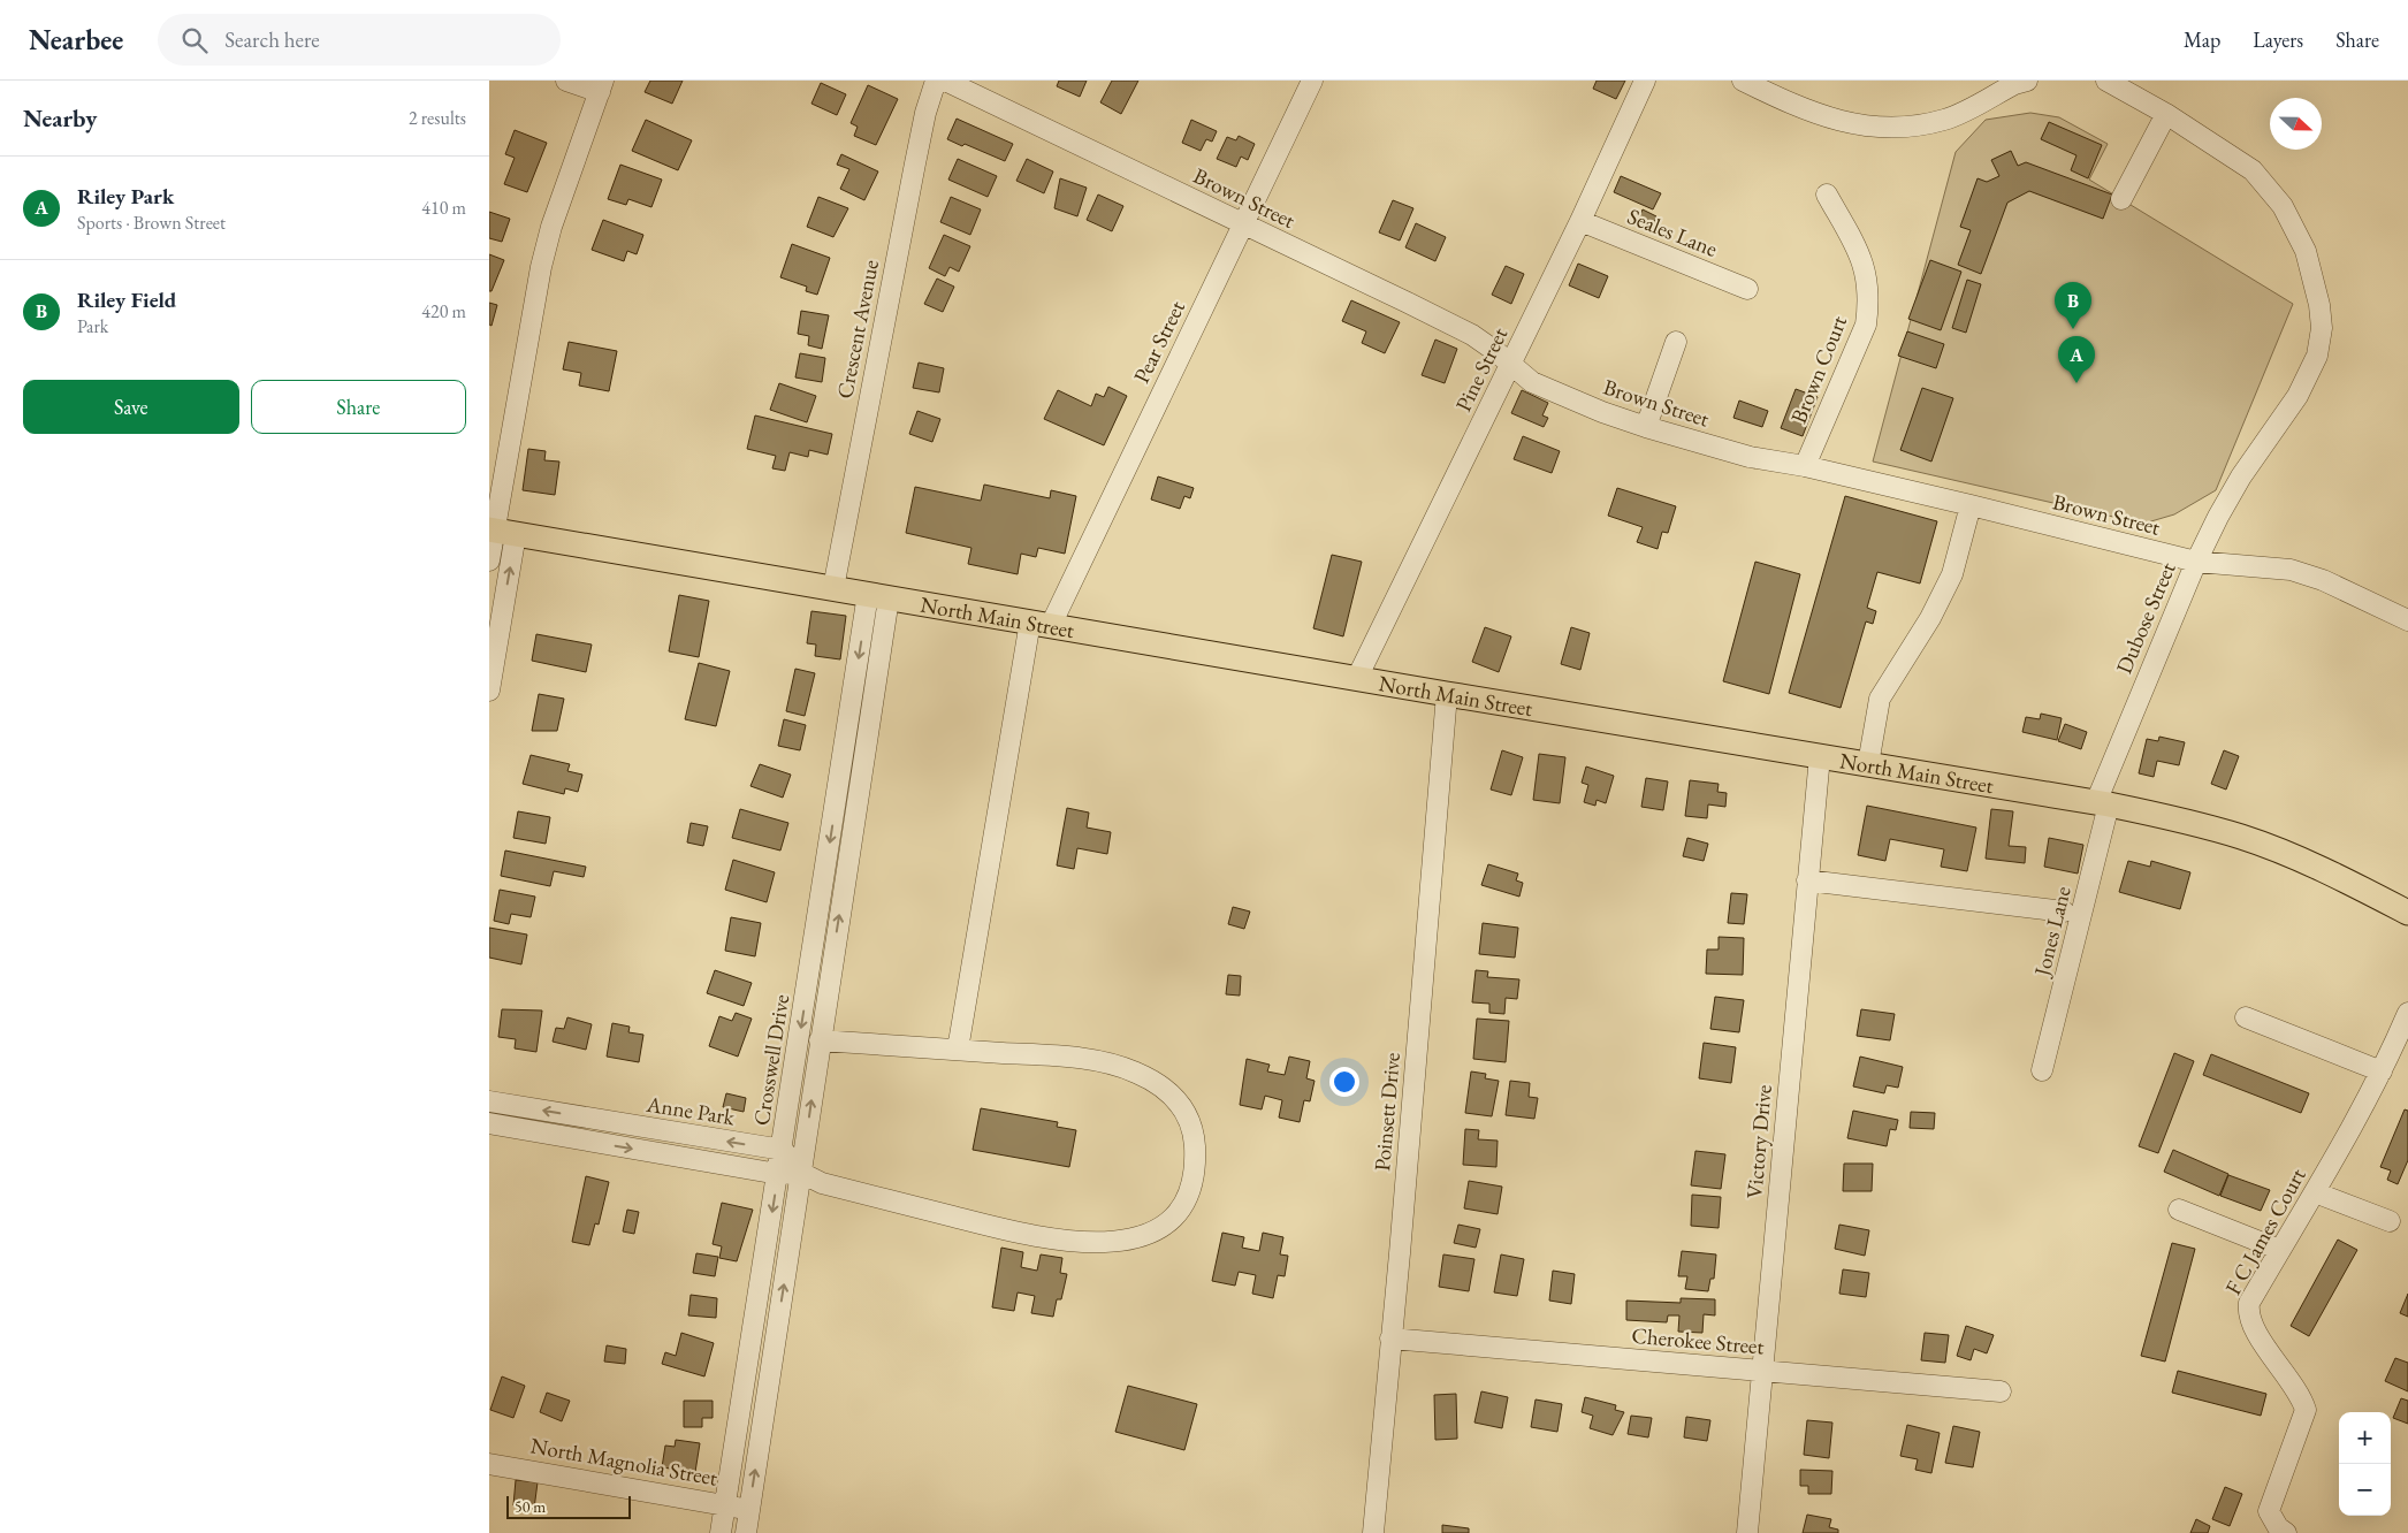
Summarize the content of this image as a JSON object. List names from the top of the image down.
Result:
{
  "streets": {
    "main road": ["North Main Street"],
    "street": [
      "Brown Street",
      "Seales Lane",
      "Crescent Avenue",
      "Pear Street",
      "Pine Street",
      "Brown Court",
      "Dubose Street",
      "Jones Lane",
      "Crosswell Drive",
      "Anne Park",
      "Poinsett Drive",
      "Victory Drive",
      "F C James Court",
      "Cherokee Street",
      "North Magnolia Street"
    ]
  },
  "crossings": [
    ["Brown Street", "Pear Street"],
    ["Brown Street", "Pine Street"],
    ["Brown Street", "Brown Court"],
    ["Brown Street", "Dubose Street"],
    ["Seales Lane", "Pine Street"],
    ["Crescent Avenue", "North Main Street"],
    ["Pear Street", "North Main Street"],
    ["Pine Street", "North Main Street"],
    ["North Main Street", "Dubose Street"],
    ["North Main Street", "Jones Lane"],
    ["North Main Street", "Crosswell Drive"],
    ["North Main Street", "Poinsett Drive"],
    ["North Main Street", "Victory Drive"],
    ["Dubose Street", "Jones Lane"],
    ["Crosswell Drive", "Anne Park"],
    ["Crosswell Drive", "North Magnolia Street"],
    ["Poinsett Drive", "Cherokee Street"],
    ["Victory Drive", "Cherokee Street"]
  ],
  "scale_bar": "50 m",
  "north": "right",
  "page": {
    "header": "Nearbee",
    "search": "Search here",
    "nav": ["Map", "Layers", "Share"],
    "heading": ["Nearby", "2 results"],
    "list": [
      {
        "mark": "A",
        "name": "Riley Park",
        "note": "Sports · Brown Street",
        "value": "410 m"
      },
      {
        "mark": "B",
        "name": "Riley Field",
        "note": "Park",
        "value": "420 m"
      }
    ],
    "pins": ["B", "A"],
    "buttons": ["Save", "Share"],
    "map_buttons": ["+", "−"],
    "scale": "50 m"
  }
}
